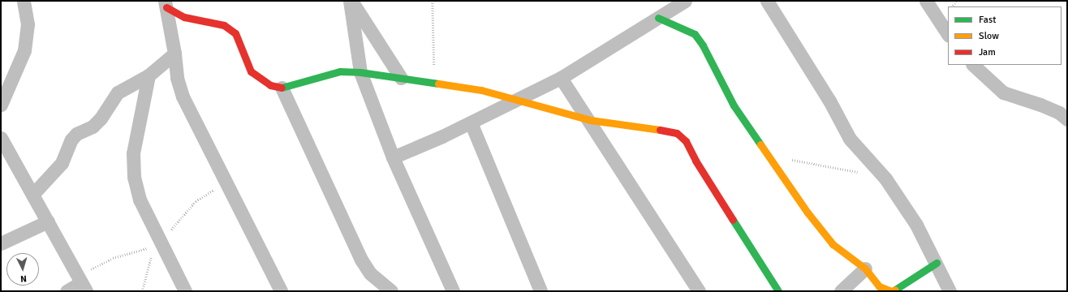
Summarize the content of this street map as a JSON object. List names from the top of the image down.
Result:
{
  "legend": ["Fast", "Slow", "Jam"],
  "north": "bottom"
}
